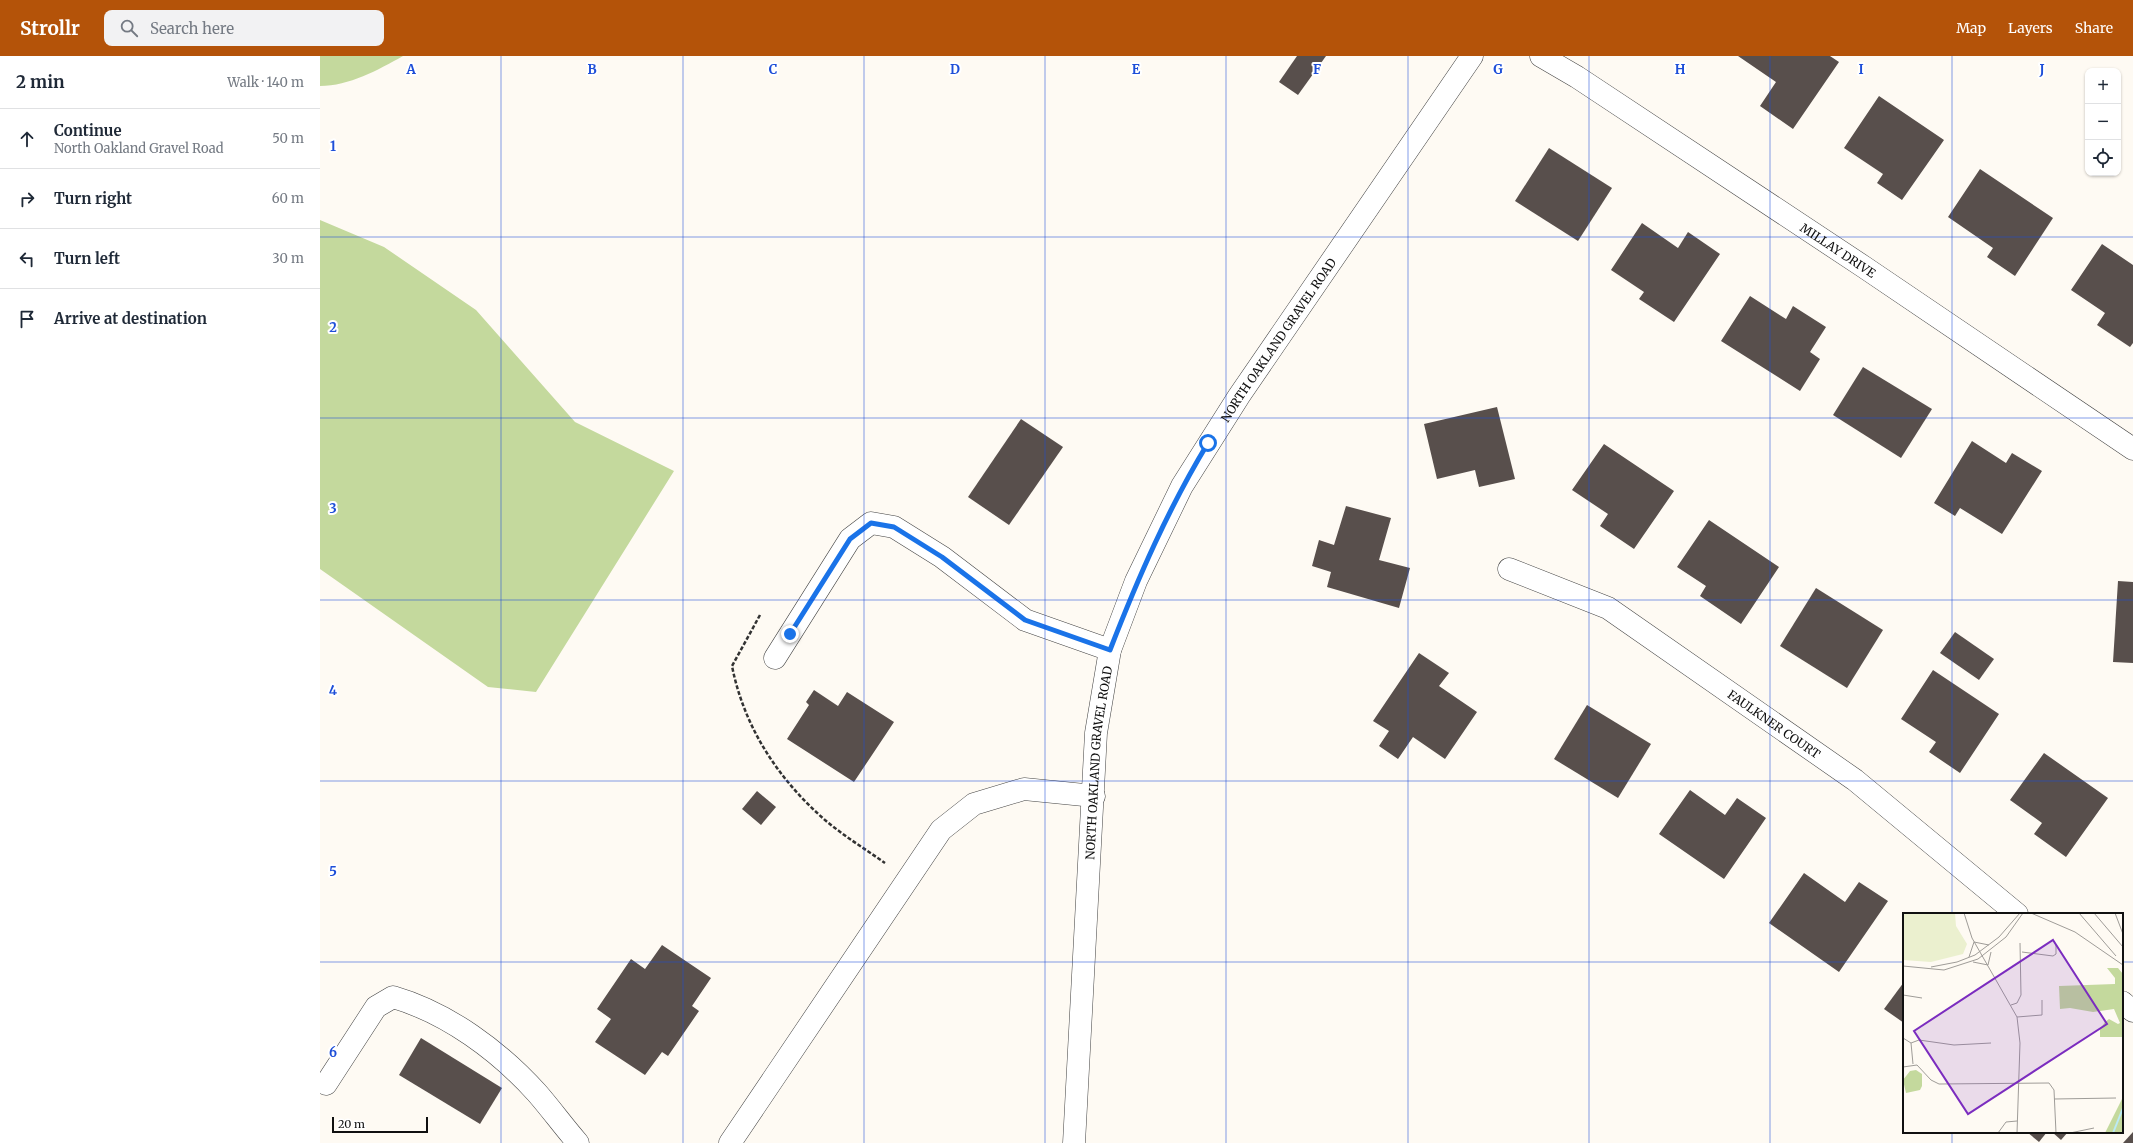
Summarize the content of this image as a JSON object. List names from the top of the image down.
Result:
{
  "streets": {
    "street": ["MILLAY DRIVE", "NORTH OAKLAND GRAVEL ROAD", "FAULKNER COURT"]
  },
  "scale_bar": "20 m",
  "page": {
    "header": "Strollr",
    "search": "Search here",
    "nav": ["Map", "Layers", "Share"],
    "heading": ["2 min", "Walk · 140 m"],
    "map_buttons": ["+", "−"],
    "list": [
      ["Continue", "North Oakland Gravel Road", "50 m"],
      ["Turn right", "60 m"],
      ["Turn left", "30 m"],
      "Arrive at destination"
    ],
    "scale": "20 m"
  },
  "grid": {
    "columns": [
      "A",
      "B",
      "C",
      "D",
      "E",
      "F",
      "G",
      "H",
      "I",
      "J"
    ],
    "rows": [
      "1",
      "2",
      "3",
      "4",
      "5",
      "6"
    ]
  }
}
